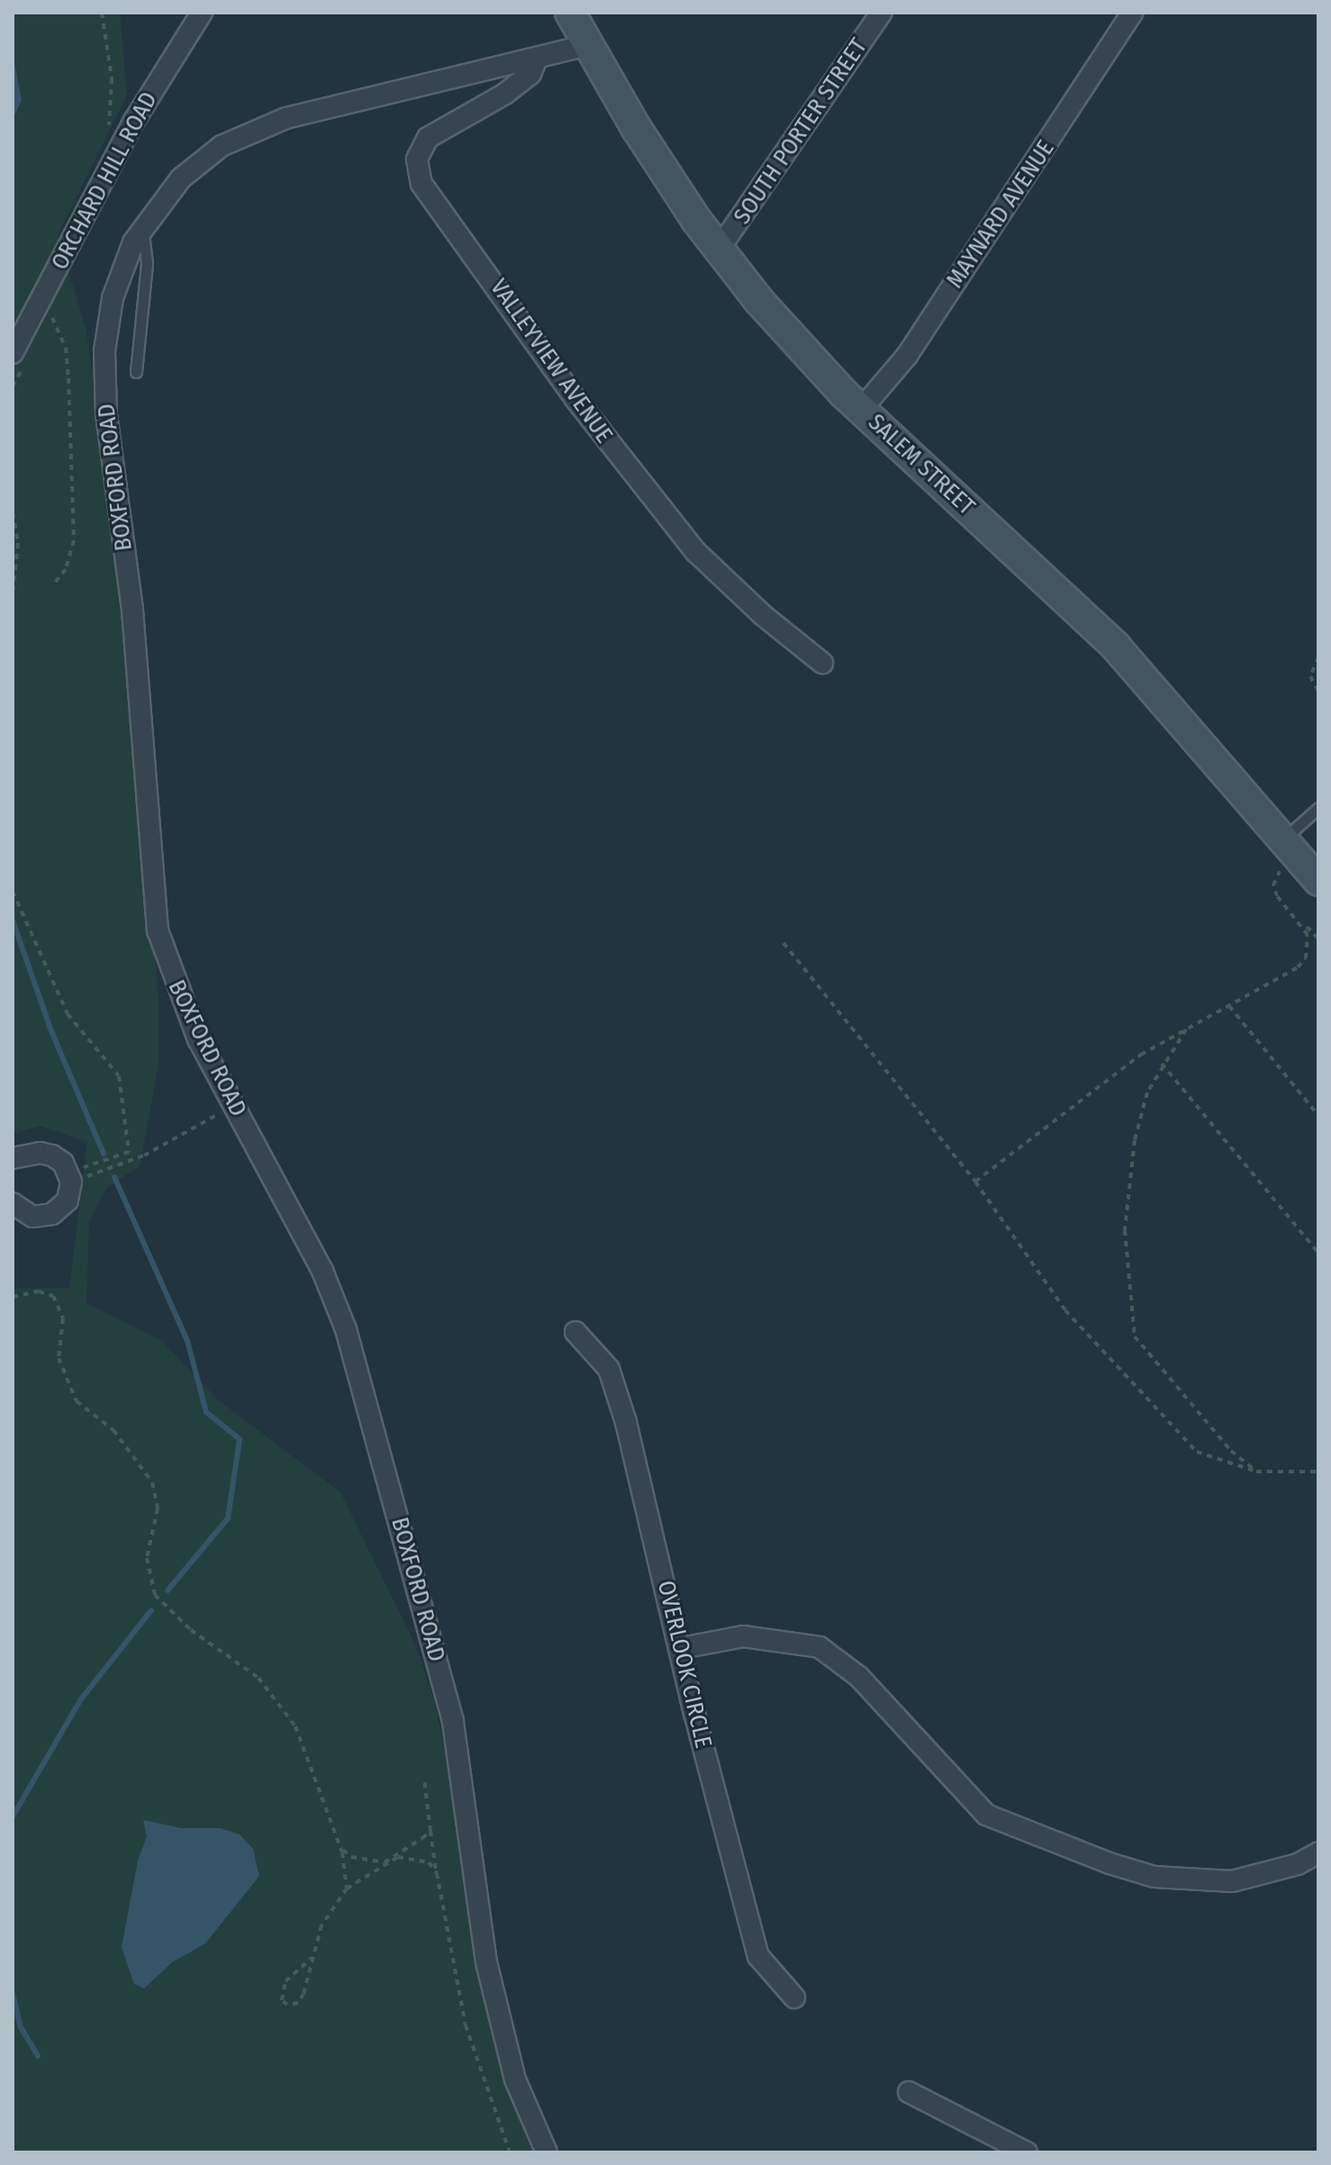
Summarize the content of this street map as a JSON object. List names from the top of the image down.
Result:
{
  "streets": {
    "main road": ["SALEM STREET"],
    "street": [
      "SOUTH PORTER STREET",
      "ORCHARD HILL ROAD",
      "MAYNARD AVENUE",
      "VALLEYVIEW AVENUE",
      "BOXFORD ROAD",
      "OVERLOOK CIRCLE"
    ]
  },
  "crossings": [
    ["SOUTH PORTER STREET", "SALEM STREET"],
    ["MAYNARD AVENUE", "SALEM STREET"],
    ["VALLEYVIEW AVENUE", "BOXFORD ROAD"],
    ["SALEM STREET", "BOXFORD ROAD"]
  ]
}
